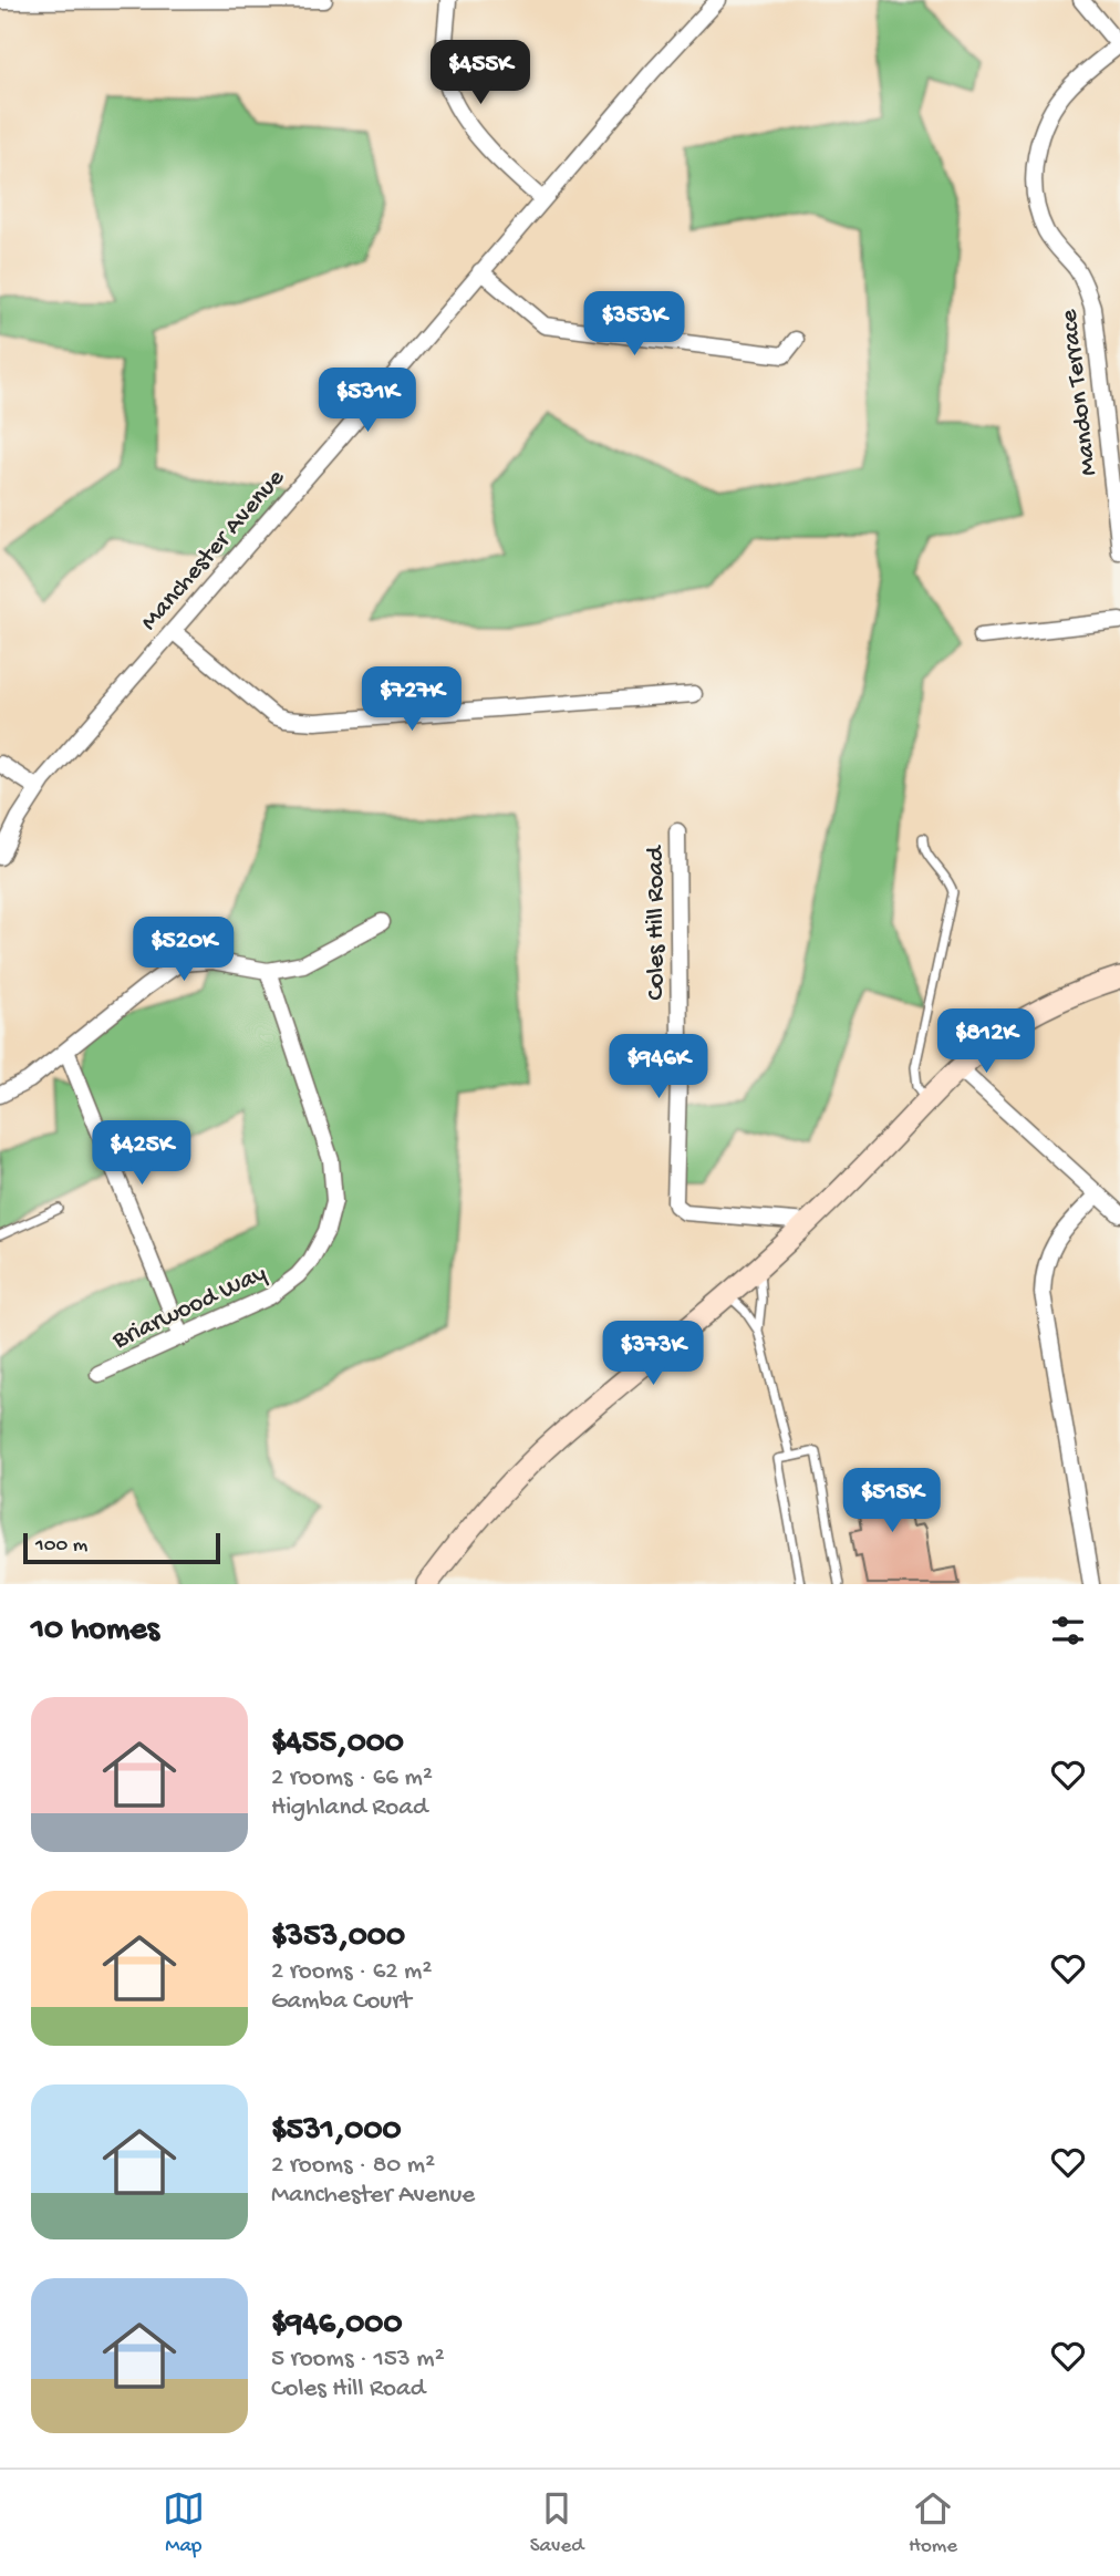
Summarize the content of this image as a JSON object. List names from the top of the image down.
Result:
{
  "streets": {
    "street": [
      "Mandon Terrace",
      "Manchester Avenue",
      "Coles Hill Road",
      "Briarwood Way"
    ]
  },
  "scale_bar": "100 m",
  "page": {
    "price": [
      "$455K",
      "$353K",
      "$531K",
      "$727K",
      "$520K",
      "$812K",
      "$946K",
      "$425K",
      "$373K",
      "$515K"
    ],
    "scale": "100 m",
    "heading": "10 homes",
    "list": [
      {
        "name": "$455,000",
        "note": "2 rooms · 66 m² · Highland Road"
      },
      {
        "name": "$353,000",
        "note": "2 rooms · 62 m² · Gamba Court"
      },
      {
        "name": "$531,000",
        "note": "2 rooms · 80 m² · Manchester Avenue"
      },
      {
        "name": "$946,000",
        "note": "5 rooms · 153 m² · Coles Hill Road"
      }
    ],
    "tabs": ["Map", "Saved", "Home"]
  }
}
